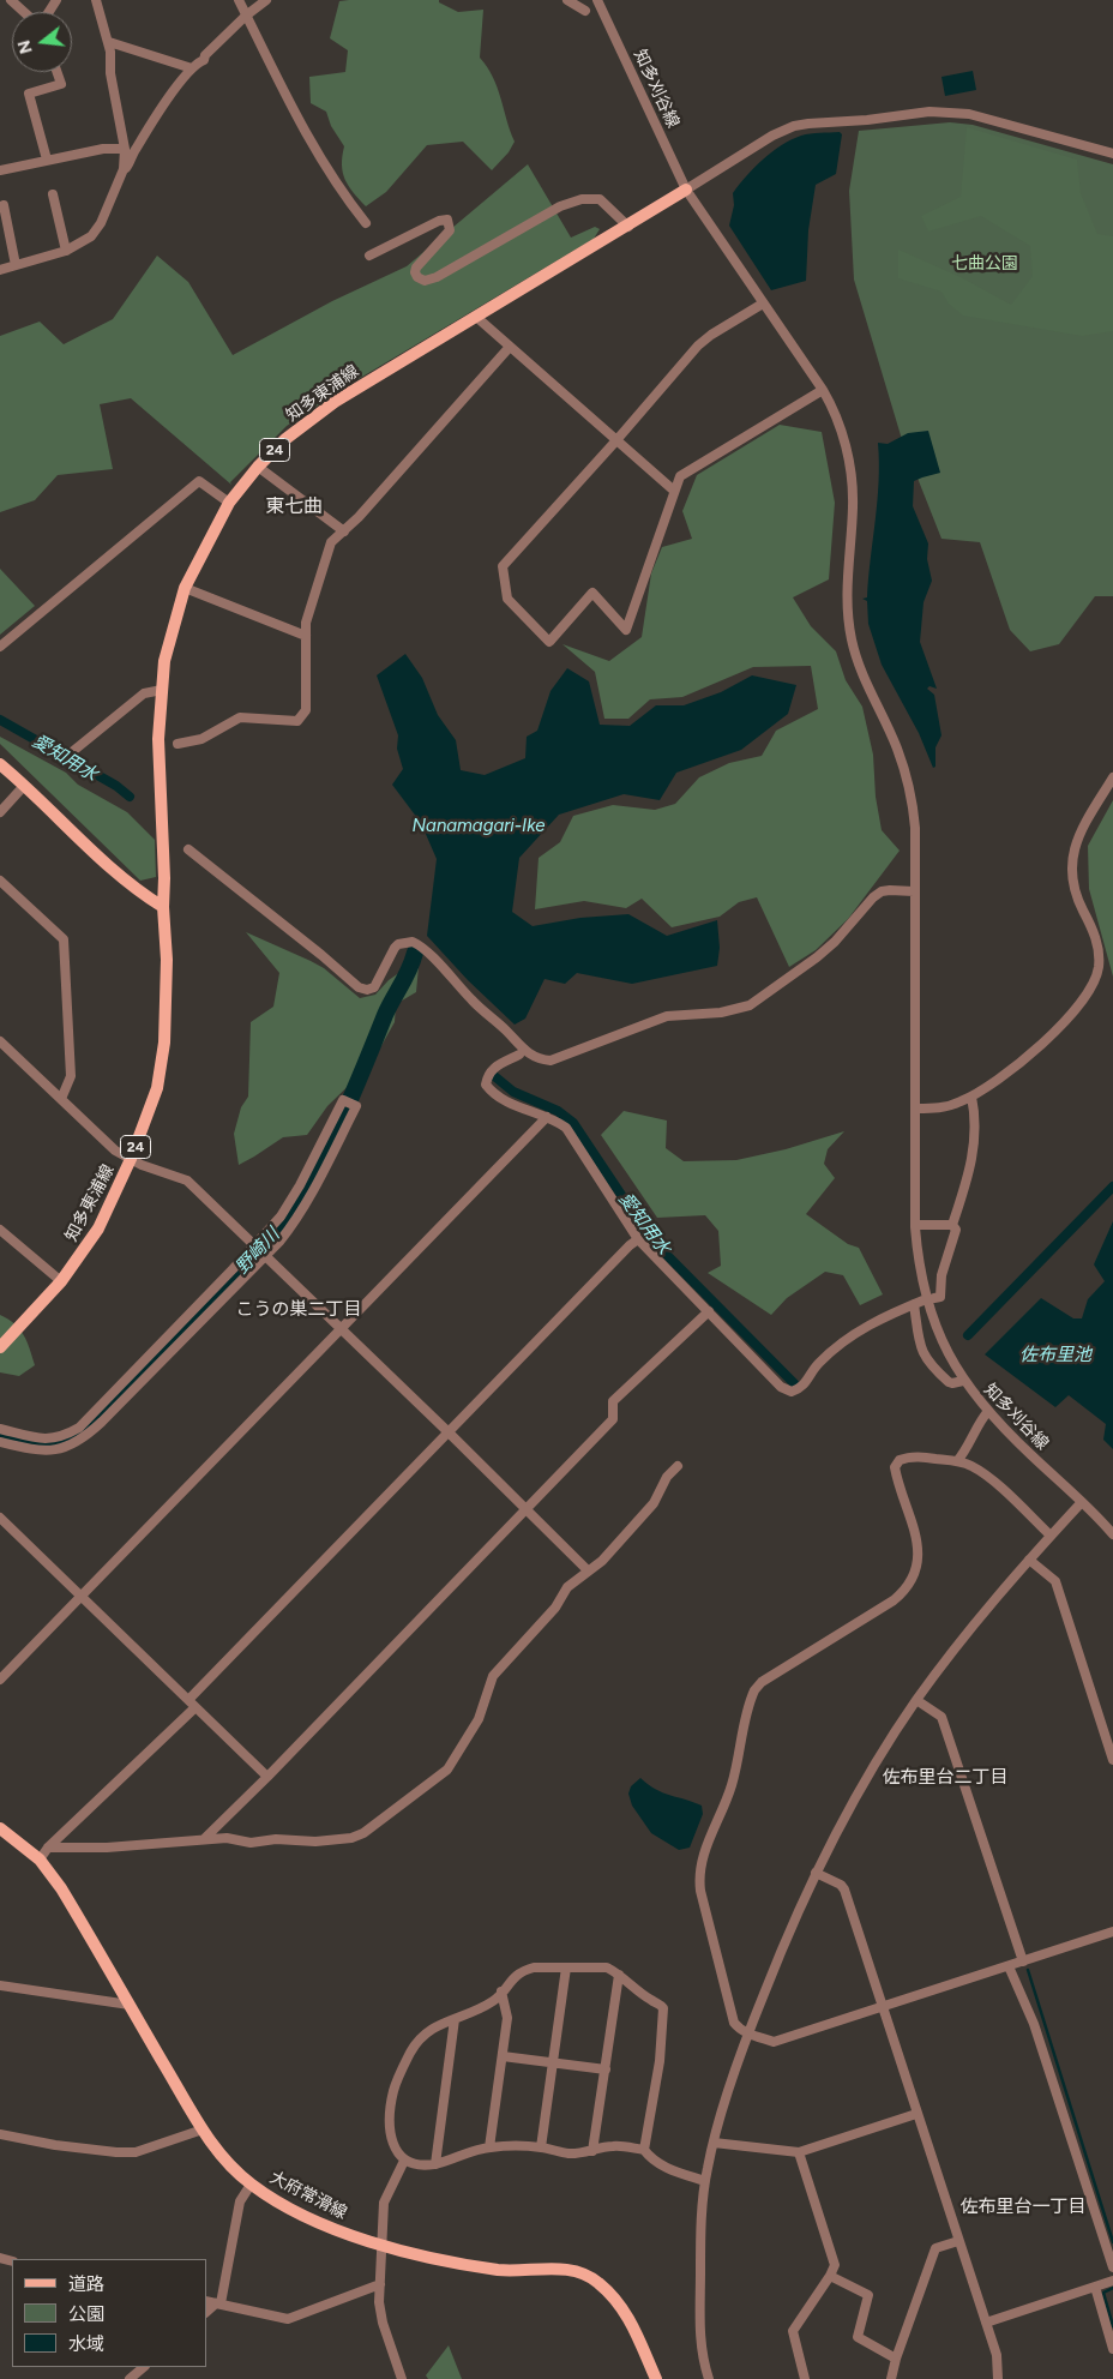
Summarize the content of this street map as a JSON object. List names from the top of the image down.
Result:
{
  "streets": {
    "main road": ["知多東浦線", "24", "大府常滑線"],
    "street": ["知多刈谷線"]
  },
  "crossings": [
    ["知多刈谷線", "知多東浦線"]
  ],
  "districts": [
    "東七曲",
    "こうの巣二丁目",
    "佐布里台二丁目",
    "佐布里台一丁目"
  ],
  "water": [
    "愛知用水",
    "Nanamagari-Ike",
    "野崎川",
    "佐布里池"
  ],
  "parks": ["七曲公園"],
  "legend": ["道路", "公園", "水域"],
  "north": "left"
}
